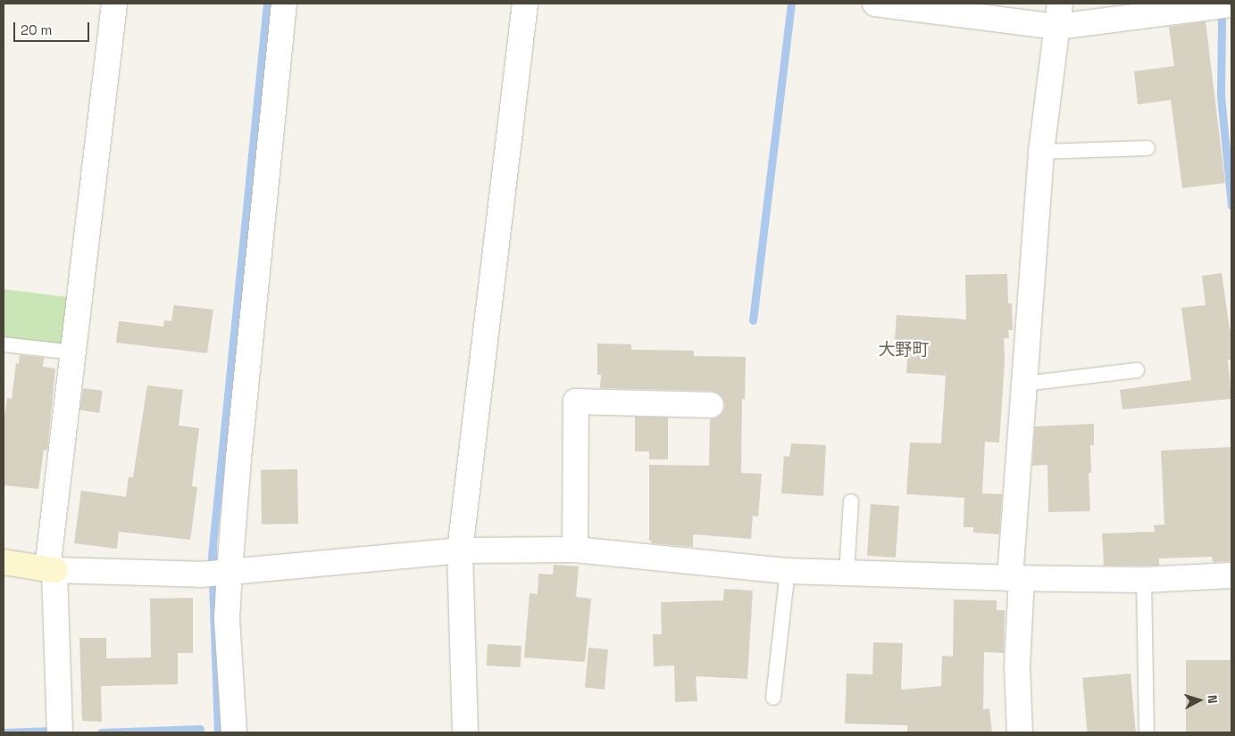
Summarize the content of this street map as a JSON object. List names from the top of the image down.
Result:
{
  "districts": ["大野町"],
  "scale_bar": "20 m",
  "north": "right"
}
